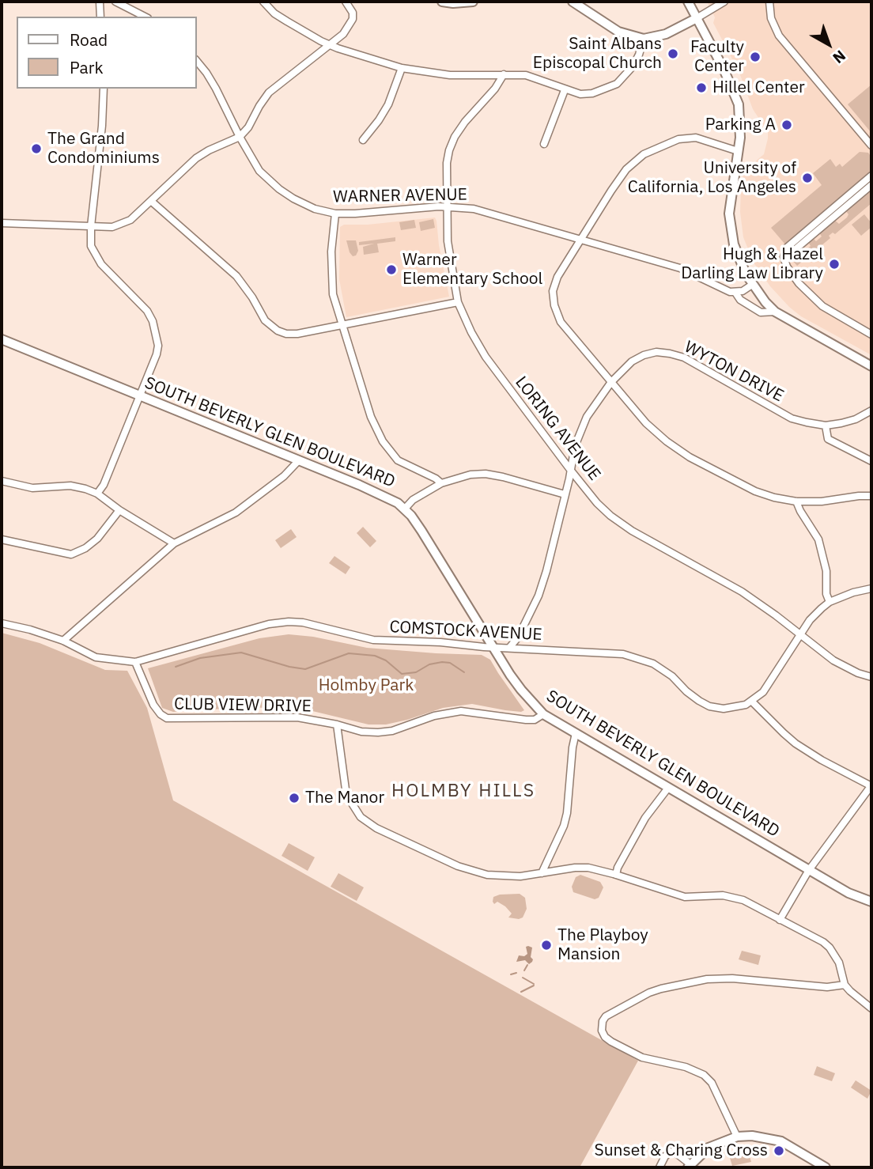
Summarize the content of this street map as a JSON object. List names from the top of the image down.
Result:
{
  "streets": {
    "main road": ["SOUTH BEVERLY GLEN BOULEVARD"],
    "street": [
      "WARNER AVENUE",
      "WYTON DRIVE",
      "LORING AVENUE",
      "COMSTOCK AVENUE",
      "CLUB VIEW DRIVE"
    ]
  },
  "crossings": [
    ["WARNER AVENUE", "LORING AVENUE"],
    ["WYTON DRIVE", "LORING AVENUE"],
    ["WYTON DRIVE", "COMSTOCK AVENUE"],
    ["SOUTH BEVERLY GLEN BOULEVARD", "COMSTOCK AVENUE"],
    ["SOUTH BEVERLY GLEN BOULEVARD", "CLUB VIEW DRIVE"],
    ["COMSTOCK AVENUE", "CLUB VIEW DRIVE"]
  ],
  "districts": ["HOLMBY HILLS"],
  "parks": ["Holmby Park"],
  "places": [
    "Saint Albans Episcopal Church",
    "Faculty Center",
    "Hillel Center",
    "Parking A",
    "The Grand Condominiums",
    "University of California, Los Angeles",
    "Hugh & Hazel Darling Law Library",
    "Warner Elementary School",
    "The Manor",
    "The Playboy Mansion",
    "Sunset & Charing Cross"
  ],
  "legend": ["Road", "Park"],
  "north": "bottom right"
}
